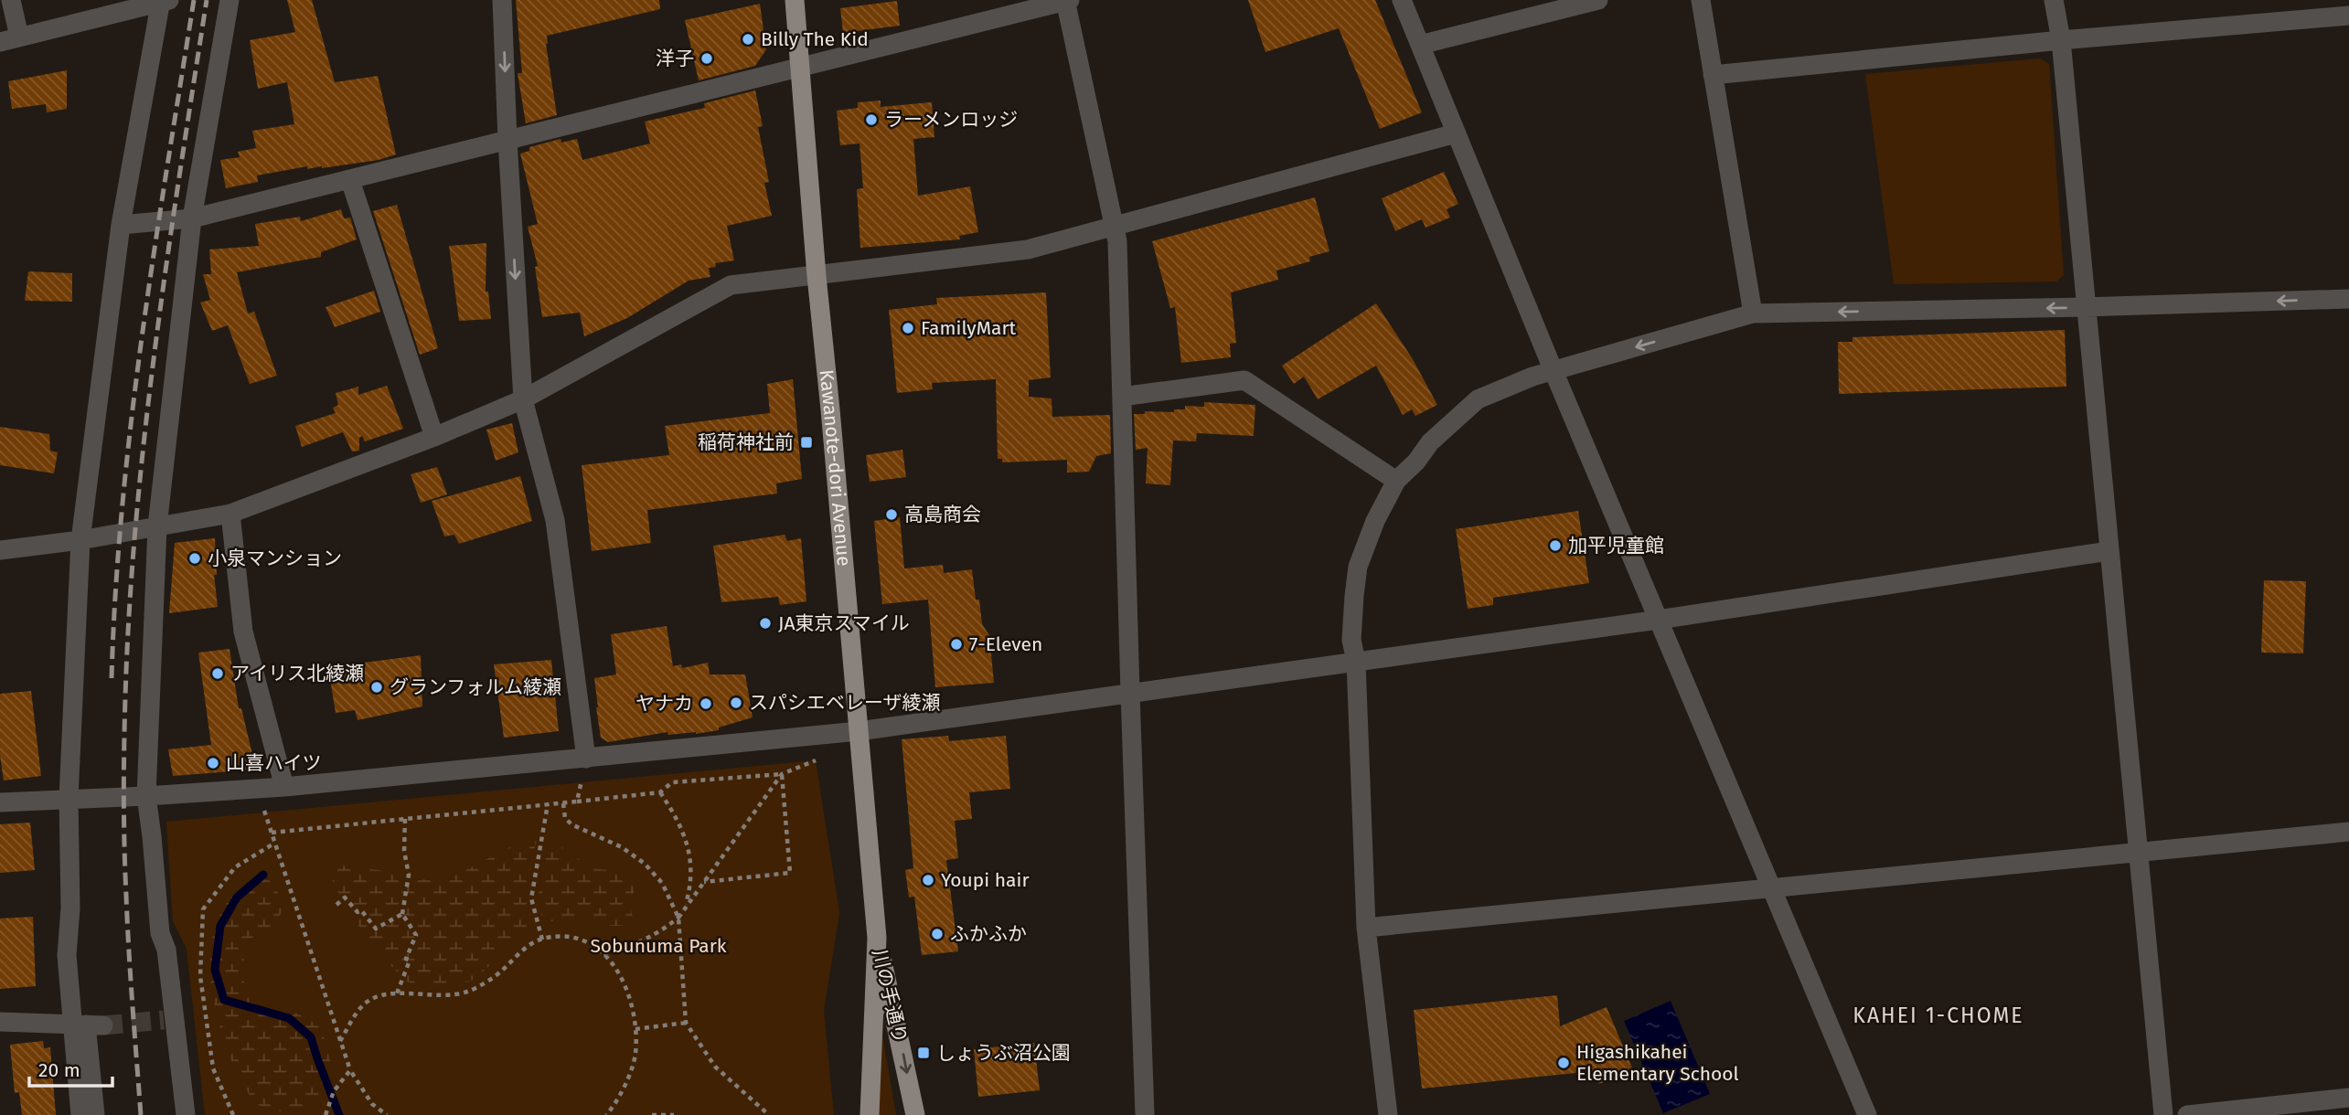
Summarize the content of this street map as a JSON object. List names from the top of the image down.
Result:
{
  "streets": {
    "main road": ["Kawanote-dori Avenue", "川の手通り"]
  },
  "crossings": [
    ["Kawanote-dori Avenue", "川の手通り"]
  ],
  "districts": ["KAHEI 1-CHOME"],
  "parks": ["Sobunuma Park"],
  "places": {
    "other": [
      "Billy The Kid",
      "洋子",
      "ラーメンロッジ",
      "FamilyMart",
      "高島商会",
      "加平児童館",
      "小泉マンション",
      "JA東京スマイル",
      "7-Eleven",
      "アイリス北綾瀬",
      "グランフォルム綾瀬",
      "スパシエベレーザ綾瀬",
      "ヤナカ",
      "山喜ハイツ",
      "Youpi hair",
      "ふかふか",
      "Higashikahei Elementary School"
    ],
    "transit": ["稲荷神社前", "しょうぶ沼公園"]
  },
  "scale_bar": "20 m"
}
